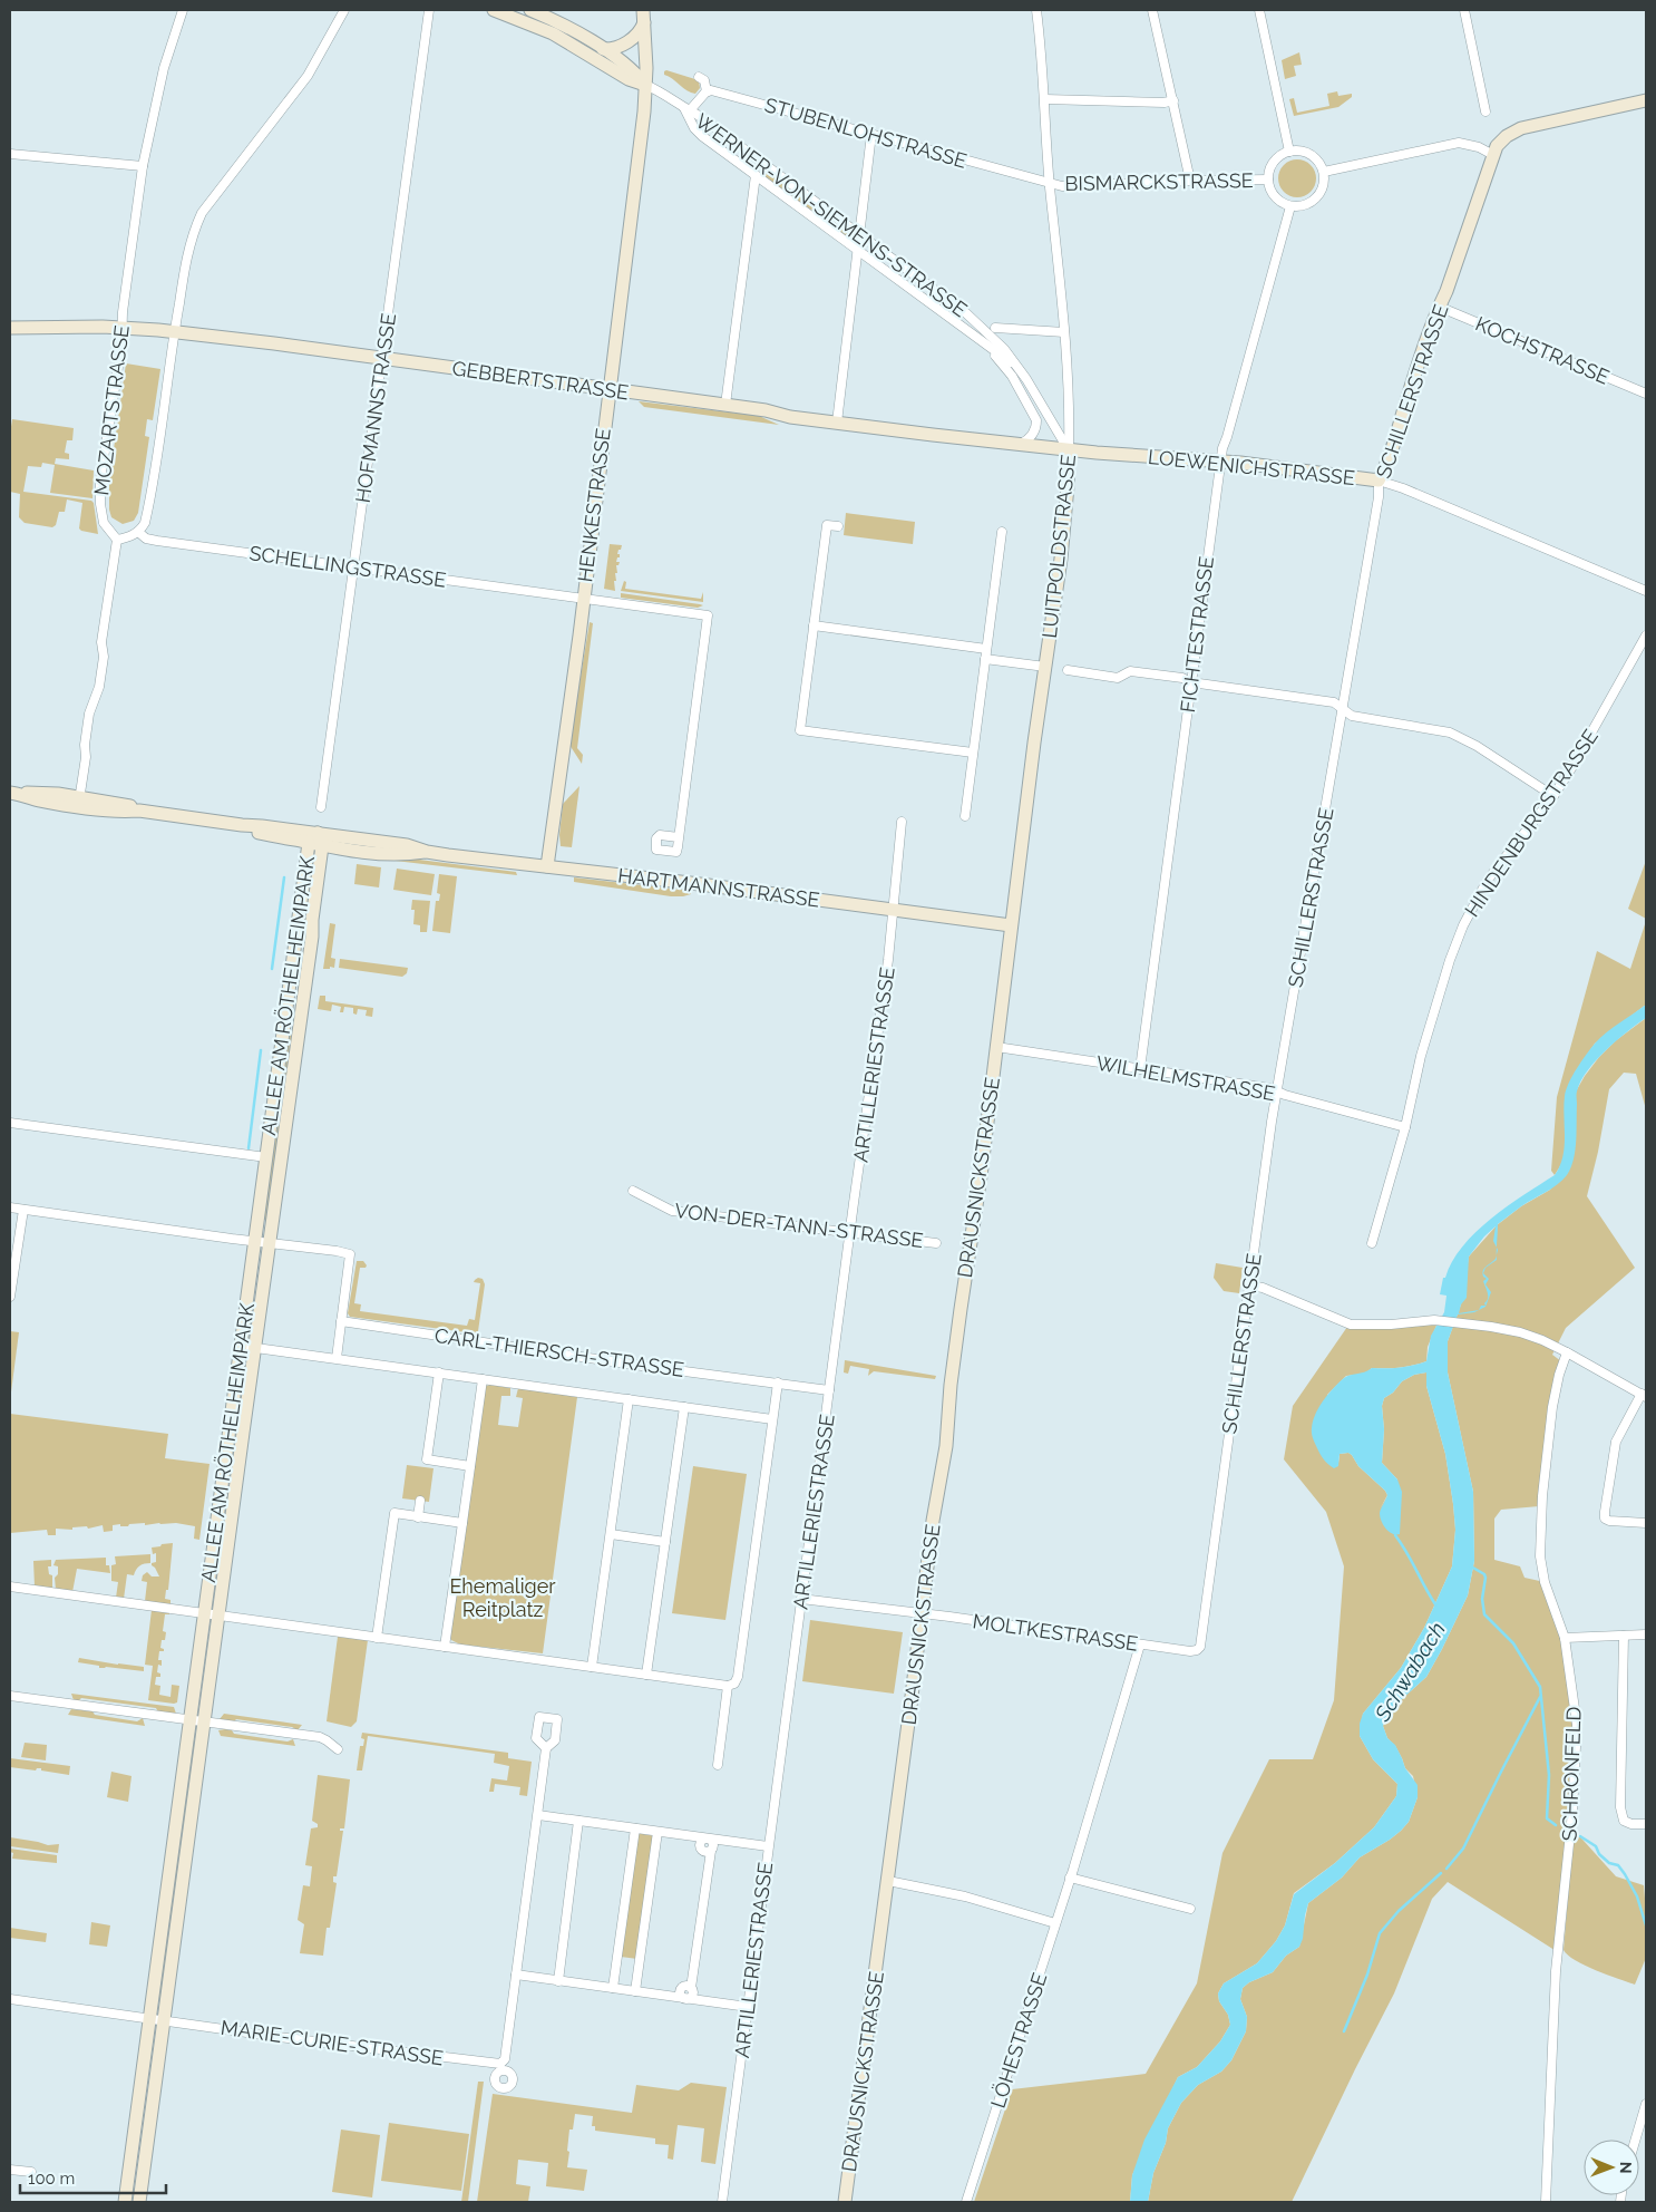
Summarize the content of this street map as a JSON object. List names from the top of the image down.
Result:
{
  "streets": {
    "street": [
      "STUBENLOHSTRASSE",
      "BISMARCKSTRASSE",
      "WERNER-VON-SIEMENS-STRASSE",
      "KOCHSTRASSE",
      "GEBBERTSTRASSE",
      "SCHILLERSTRASSE",
      "HOFMANNSTRASSE",
      "MOZARTSTRASSE",
      "LOEWENICHSTRASSE",
      "HENKESTRASSE",
      "LUITPOLDSTRASSE",
      "SCHELLINGSTRASSE",
      "FICHTESTRASSE",
      "HINDENBURGSTRASSE",
      "HARTMANNSTRASSE",
      "ALLEE AM RÖTHELHEIMPARK",
      "ARTILLERIESTRASSE",
      "WILHELMSTRASSE",
      "DRAUSNICKSTRASSE",
      "VON-DER-TANN-STRASSE",
      "CARL-THIERSCH-STRASSE",
      "MOLTKESTRASSE",
      "SCHRONFELD",
      "LÖHESTRASSE",
      "MARIE-CURIE-STRASSE"
    ]
  },
  "crossings": [
    ["STUBENLOHSTRASSE", "BISMARCKSTRASSE"],
    ["STUBENLOHSTRASSE", "LUITPOLDSTRASSE"],
    ["BISMARCKSTRASSE", "LUITPOLDSTRASSE"],
    ["BISMARCKSTRASSE", "FICHTESTRASSE"],
    ["WERNER-VON-SIEMENS-STRASSE", "GEBBERTSTRASSE"],
    ["WERNER-VON-SIEMENS-STRASSE", "LOEWENICHSTRASSE"],
    ["WERNER-VON-SIEMENS-STRASSE", "HENKESTRASSE"],
    ["WERNER-VON-SIEMENS-STRASSE", "LUITPOLDSTRASSE"],
    ["KOCHSTRASSE", "SCHILLERSTRASSE"],
    ["GEBBERTSTRASSE", "HOFMANNSTRASSE"],
    ["GEBBERTSTRASSE", "MOZARTSTRASSE"],
    ["GEBBERTSTRASSE", "LOEWENICHSTRASSE"],
    ["GEBBERTSTRASSE", "HENKESTRASSE"],
    ["GEBBERTSTRASSE", "LUITPOLDSTRASSE"],
    ["SCHILLERSTRASSE", "LOEWENICHSTRASSE"],
    ["SCHILLERSTRASSE", "WILHELMSTRASSE"],
    ["SCHILLERSTRASSE", "MOLTKESTRASSE"],
    ["HOFMANNSTRASSE", "SCHELLINGSTRASSE"],
    ["LOEWENICHSTRASSE", "LUITPOLDSTRASSE"],
    ["LOEWENICHSTRASSE", "FICHTESTRASSE"],
    ["HENKESTRASSE", "SCHELLINGSTRASSE"],
    ["HENKESTRASSE", "HARTMANNSTRASSE"],
    ["LUITPOLDSTRASSE", "HARTMANNSTRASSE"],
    ["LUITPOLDSTRASSE", "WILHELMSTRASSE"],
    ["LUITPOLDSTRASSE", "DRAUSNICKSTRASSE"],
    ["FICHTESTRASSE", "WILHELMSTRASSE"],
    ["HINDENBURGSTRASSE", "WILHELMSTRASSE"],
    ["HARTMANNSTRASSE", "ALLEE AM RÖTHELHEIMPARK"],
    ["HARTMANNSTRASSE", "ARTILLERIESTRASSE"],
    ["ALLEE AM RÖTHELHEIMPARK", "MARIE-CURIE-STRASSE"],
    ["ARTILLERIESTRASSE", "VON-DER-TANN-STRASSE"],
    ["ARTILLERIESTRASSE", "CARL-THIERSCH-STRASSE"],
    ["ARTILLERIESTRASSE", "MOLTKESTRASSE"],
    ["WILHELMSTRASSE", "DRAUSNICKSTRASSE"],
    ["DRAUSNICKSTRASSE", "MOLTKESTRASSE"],
    ["MOLTKESTRASSE", "LÖHESTRASSE"]
  ],
  "water": ["Schwabach"],
  "parks": ["Ehemaliger Reitplatz"],
  "scale_bar": "100 m",
  "north": "right"
}
